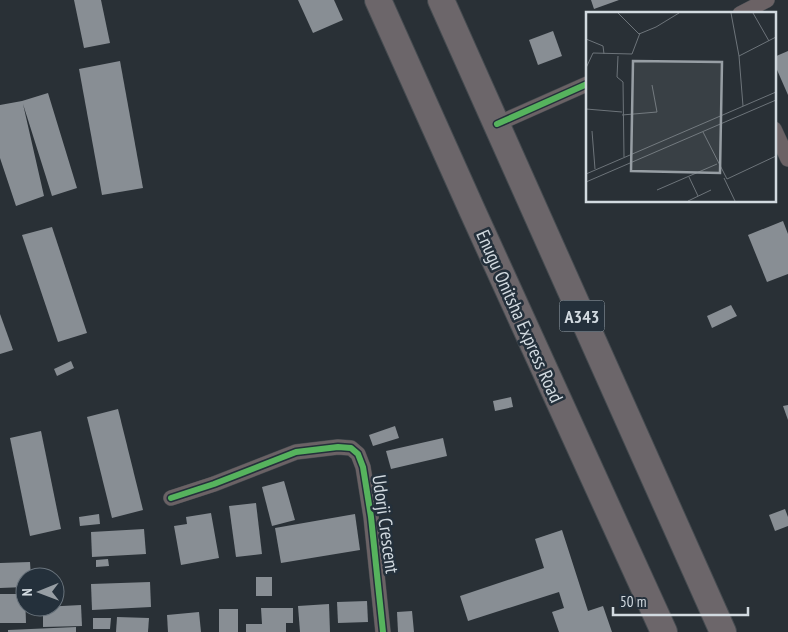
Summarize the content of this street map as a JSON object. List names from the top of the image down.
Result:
{
  "streets": {
    "highway": ["Enugu Onitsha Express Road", "A343"],
    "street": ["Udorji Crescent"]
  },
  "scale_bar": "50 m",
  "north": "left"
}
